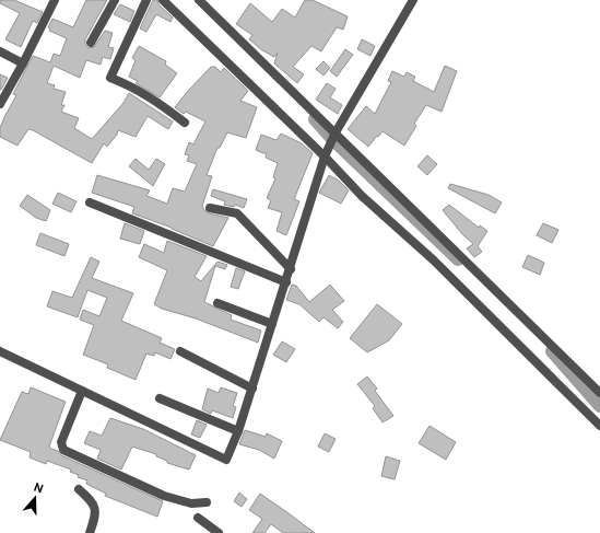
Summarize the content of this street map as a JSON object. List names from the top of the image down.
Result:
{
  "north": "top"
}
